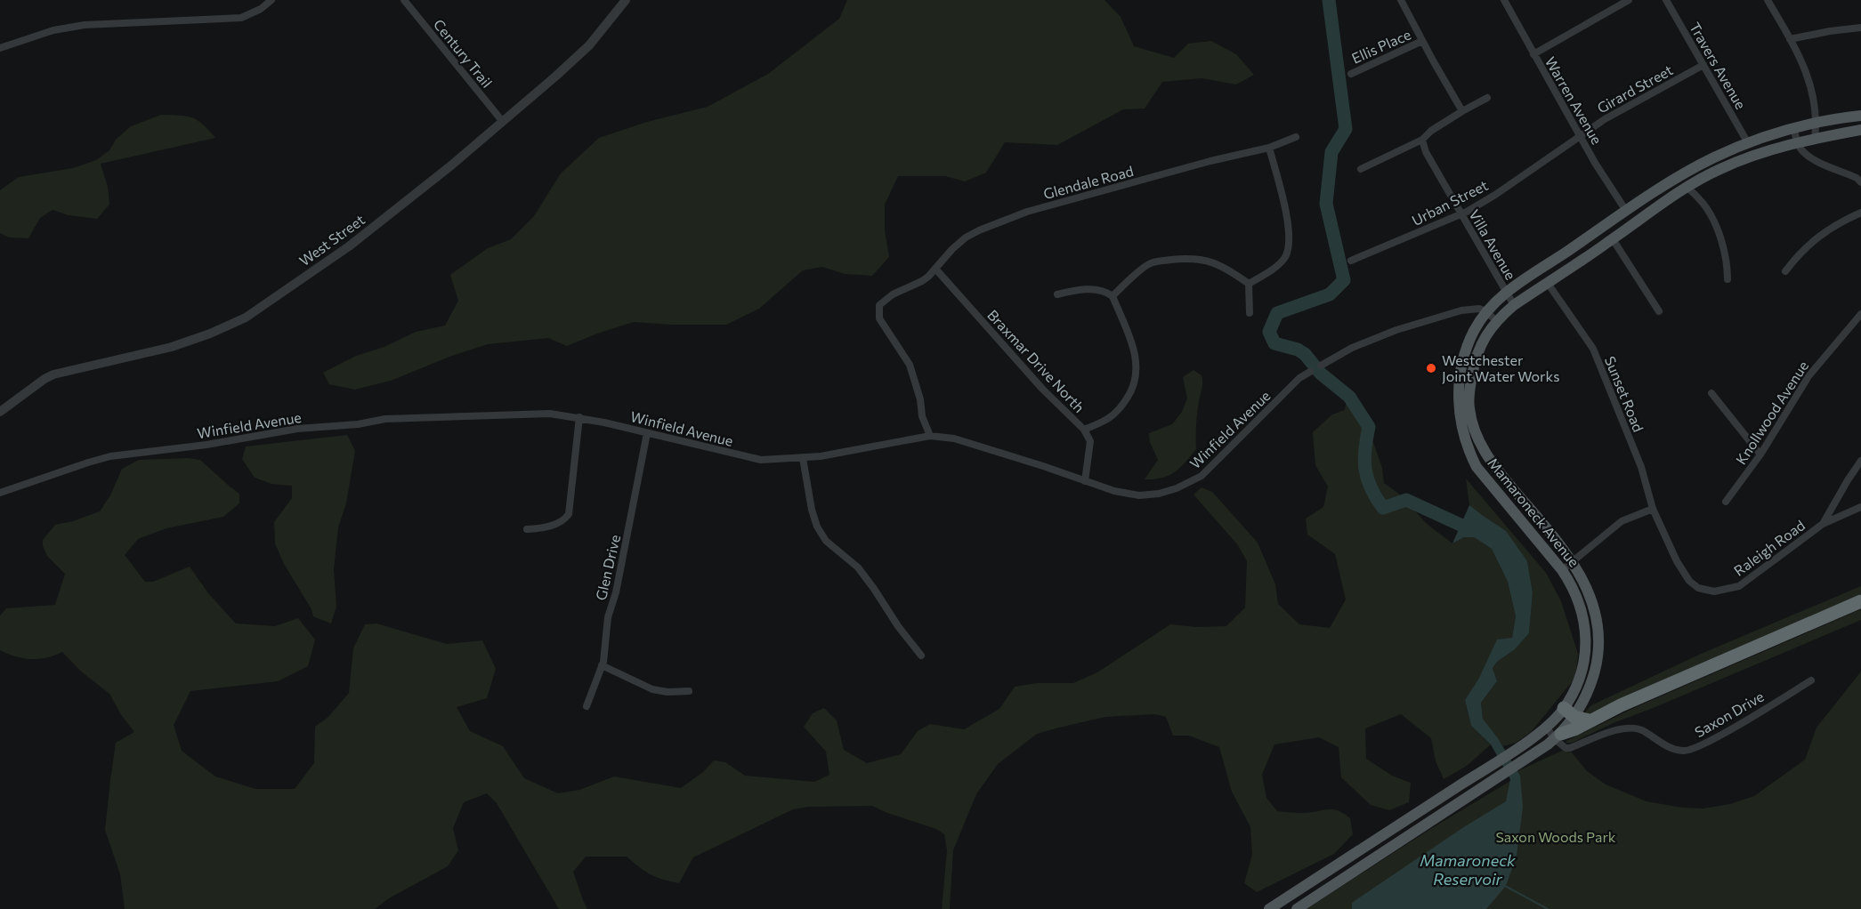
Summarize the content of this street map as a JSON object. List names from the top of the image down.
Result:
{
  "streets": {
    "main road": ["Mamaroneck Avenue"],
    "street": [
      "Ellis Place",
      "Century Trail",
      "Travers Avenue",
      "Girard Street",
      "Warren Avenue",
      "Glendale Road",
      "Urban Street",
      "West Street",
      "Villa Avenue",
      "Braxmar Drive North",
      "Sunset Road",
      "Knollwood Avenue",
      "Winfield Avenue",
      "Raleigh Road",
      "Glen Drive",
      "Saxon Drive"
    ]
  },
  "crossings": [
    ["Century Trail", "West Street"],
    ["Travers Avenue", "Girard Street"],
    ["Travers Avenue", "Mamaroneck Avenue"],
    ["Girard Street", "Warren Avenue"],
    ["Girard Street", "Urban Street"],
    ["Warren Avenue", "Urban Street"],
    ["Warren Avenue", "Mamaroneck Avenue"],
    ["Glendale Road", "Braxmar Drive North"],
    ["Glendale Road", "Winfield Avenue"],
    ["Urban Street", "Villa Avenue"],
    ["Villa Avenue", "Mamaroneck Avenue"],
    ["Braxmar Drive North", "Winfield Avenue"],
    ["Sunset Road", "Mamaroneck Avenue"],
    ["Sunset Road", "Raleigh Road"],
    ["Winfield Avenue", "Glen Drive"],
    ["Mamaroneck Avenue", "Saxon Drive"]
  ],
  "water": ["Mamaroneck Reservoir"],
  "parks": ["Saxon Woods Park"],
  "places": ["Westchester Joint Water Works"]
}
